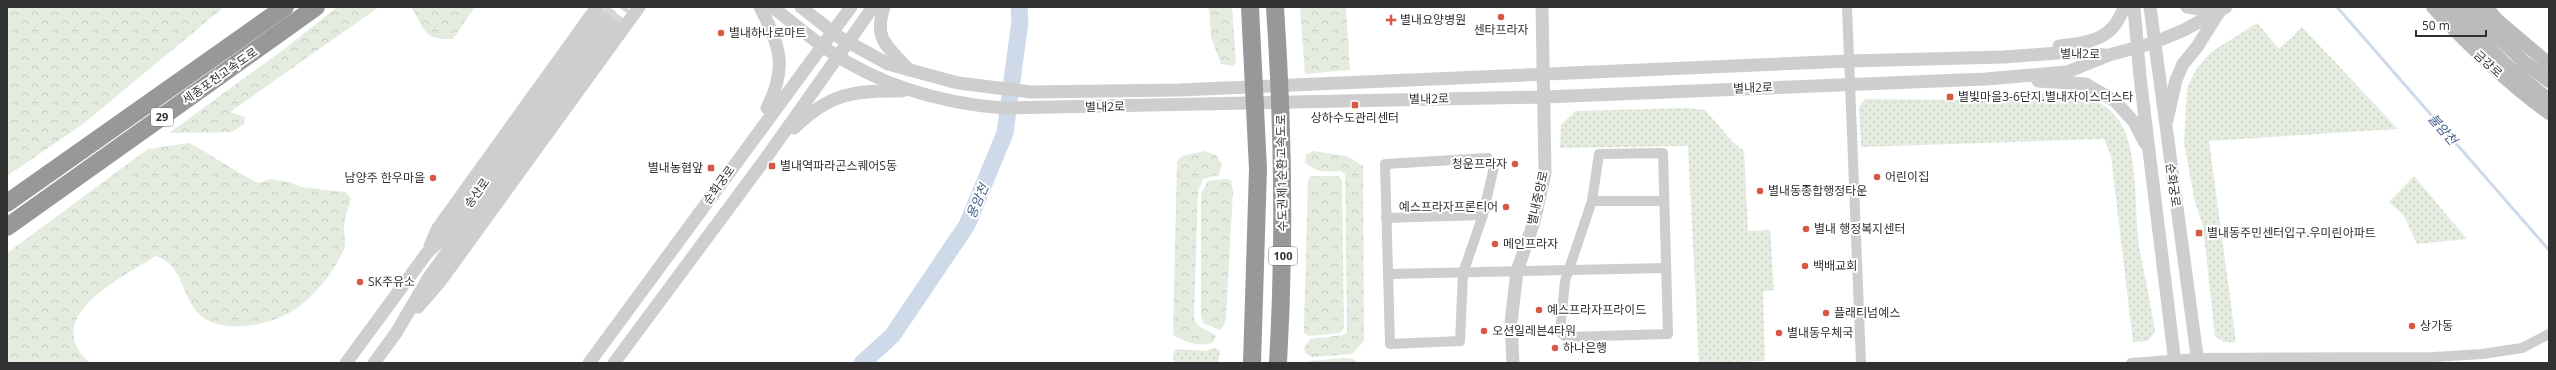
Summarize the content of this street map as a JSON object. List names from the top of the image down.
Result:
{
  "streets": {
    "highway": [
      "세종포천고속도로",
      "29",
      "수도권제1순환고속도로",
      "100"
    ],
    "main road": ["금강로"],
    "street": [
      "별내2로",
      "순화궁로",
      "송산로",
      "별내중앙로"
    ]
  },
  "crossings": [
    ["별내2로", "순화궁로"],
    ["별내2로", "별내중앙로"]
  ],
  "water": ["불암천", "용암천"],
  "places": {
    "other": [
      "센타프라자",
      "별내하나로마트",
      "청운프라자",
      "어린이집",
      "남양주 한우마을",
      "별내동종합행정타운",
      "예스프라자프론티어",
      "별내 행정복지센터",
      "메인프라자",
      "백배교회",
      "SK주유소",
      "예스프라자프라이드",
      "플래티넘예스",
      "상가동",
      "오션일레븐4타워",
      "별내동우체국",
      "하나은행"
    ],
    "health": ["별내요양병원"],
    "transit": [
      "별빛마을3-6단지.별내자이스더스타",
      "상하수도관리센터",
      "별내역파라곤스퀘어S동",
      "별내농협앞",
      "별내동주민센터입구.우미린아파트"
    ]
  },
  "scale_bar": "50 m"
}
